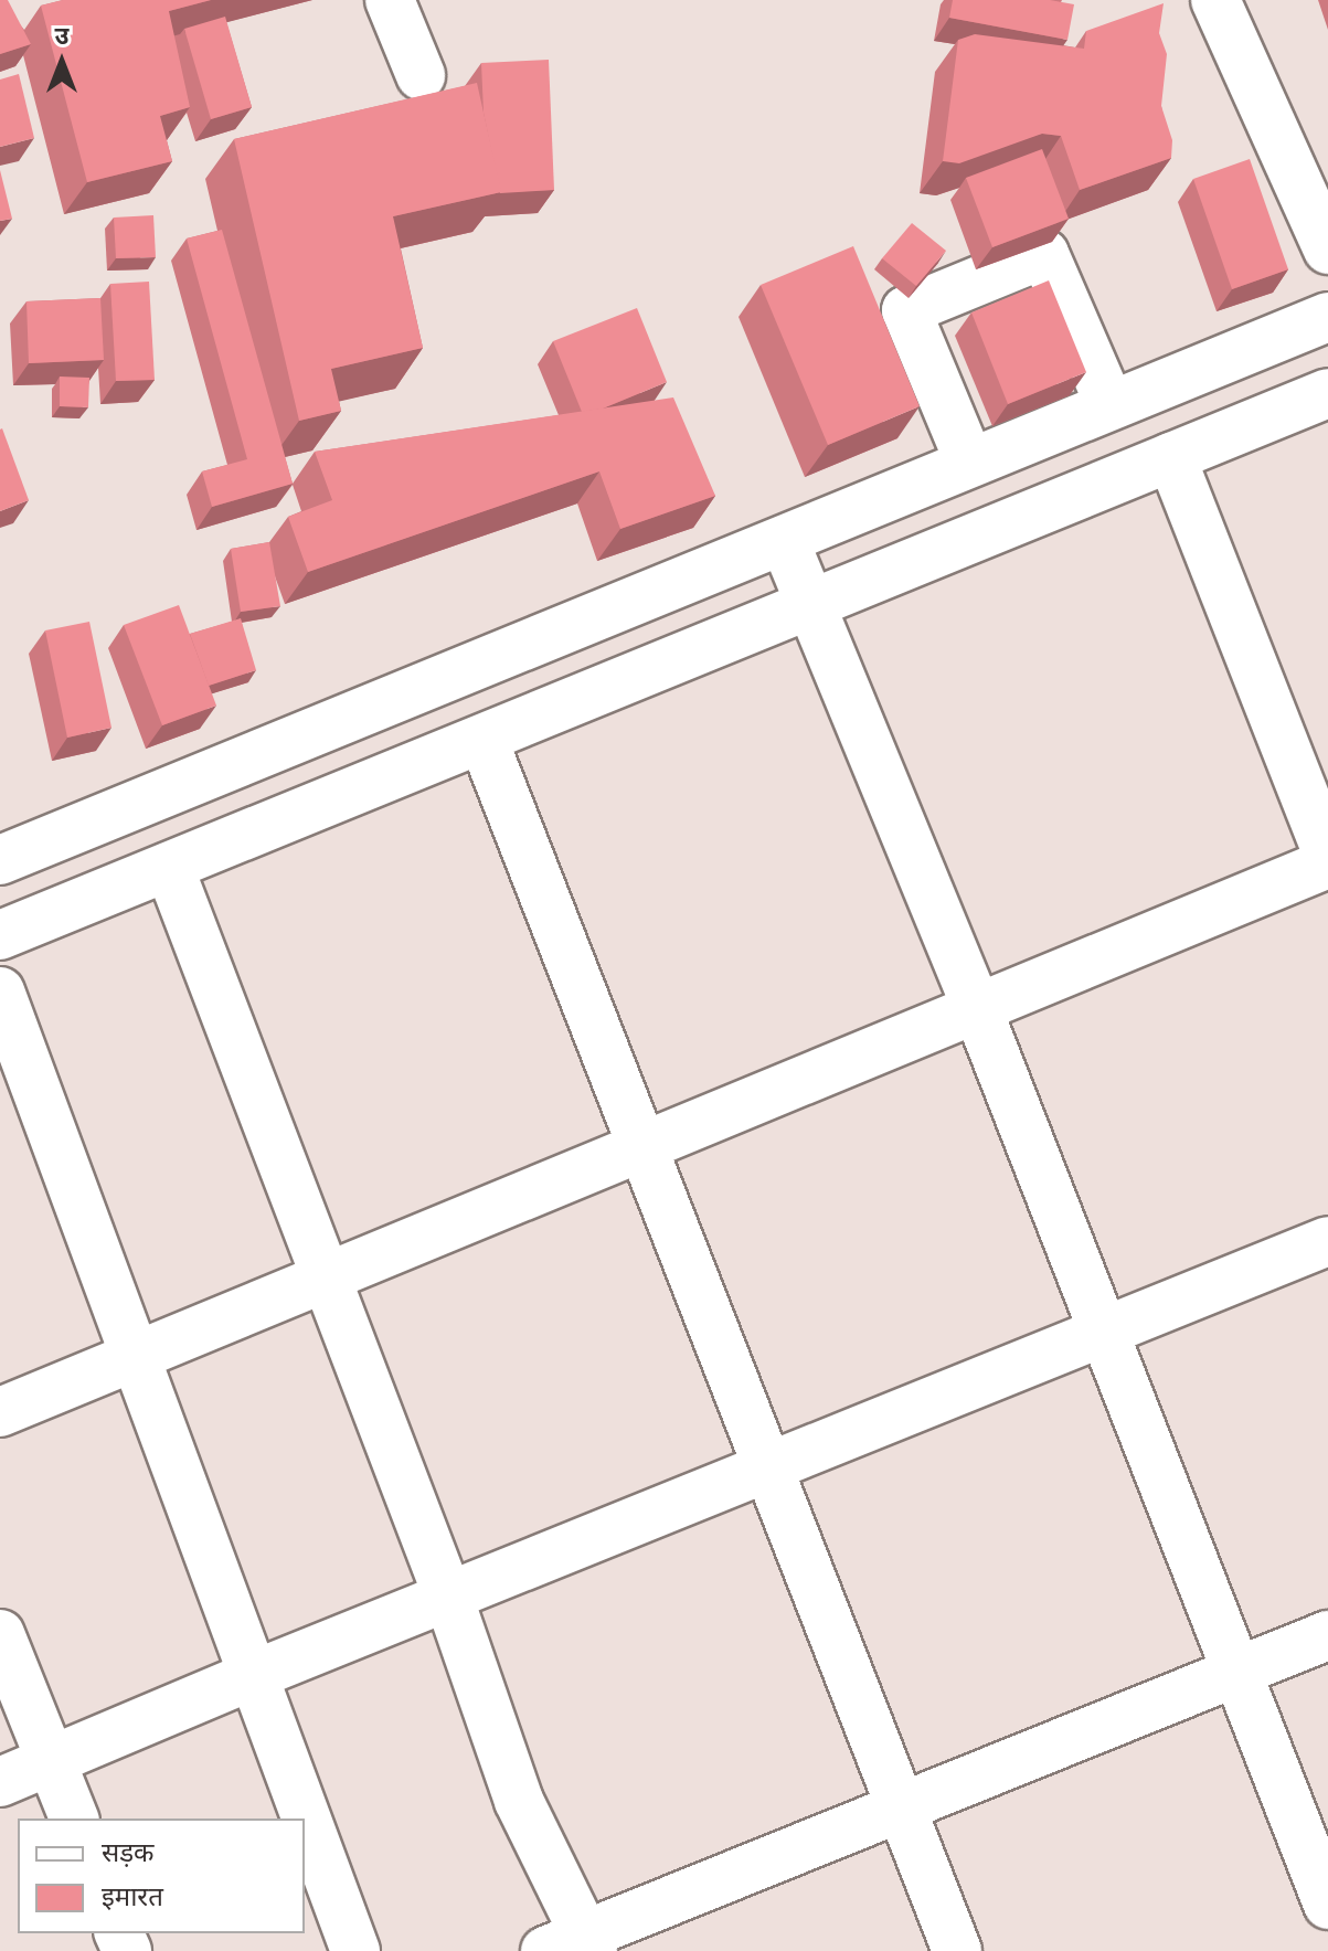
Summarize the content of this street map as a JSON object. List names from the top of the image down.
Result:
{
  "legend": ["सड़क", "इमारत"],
  "north": "top"
}
